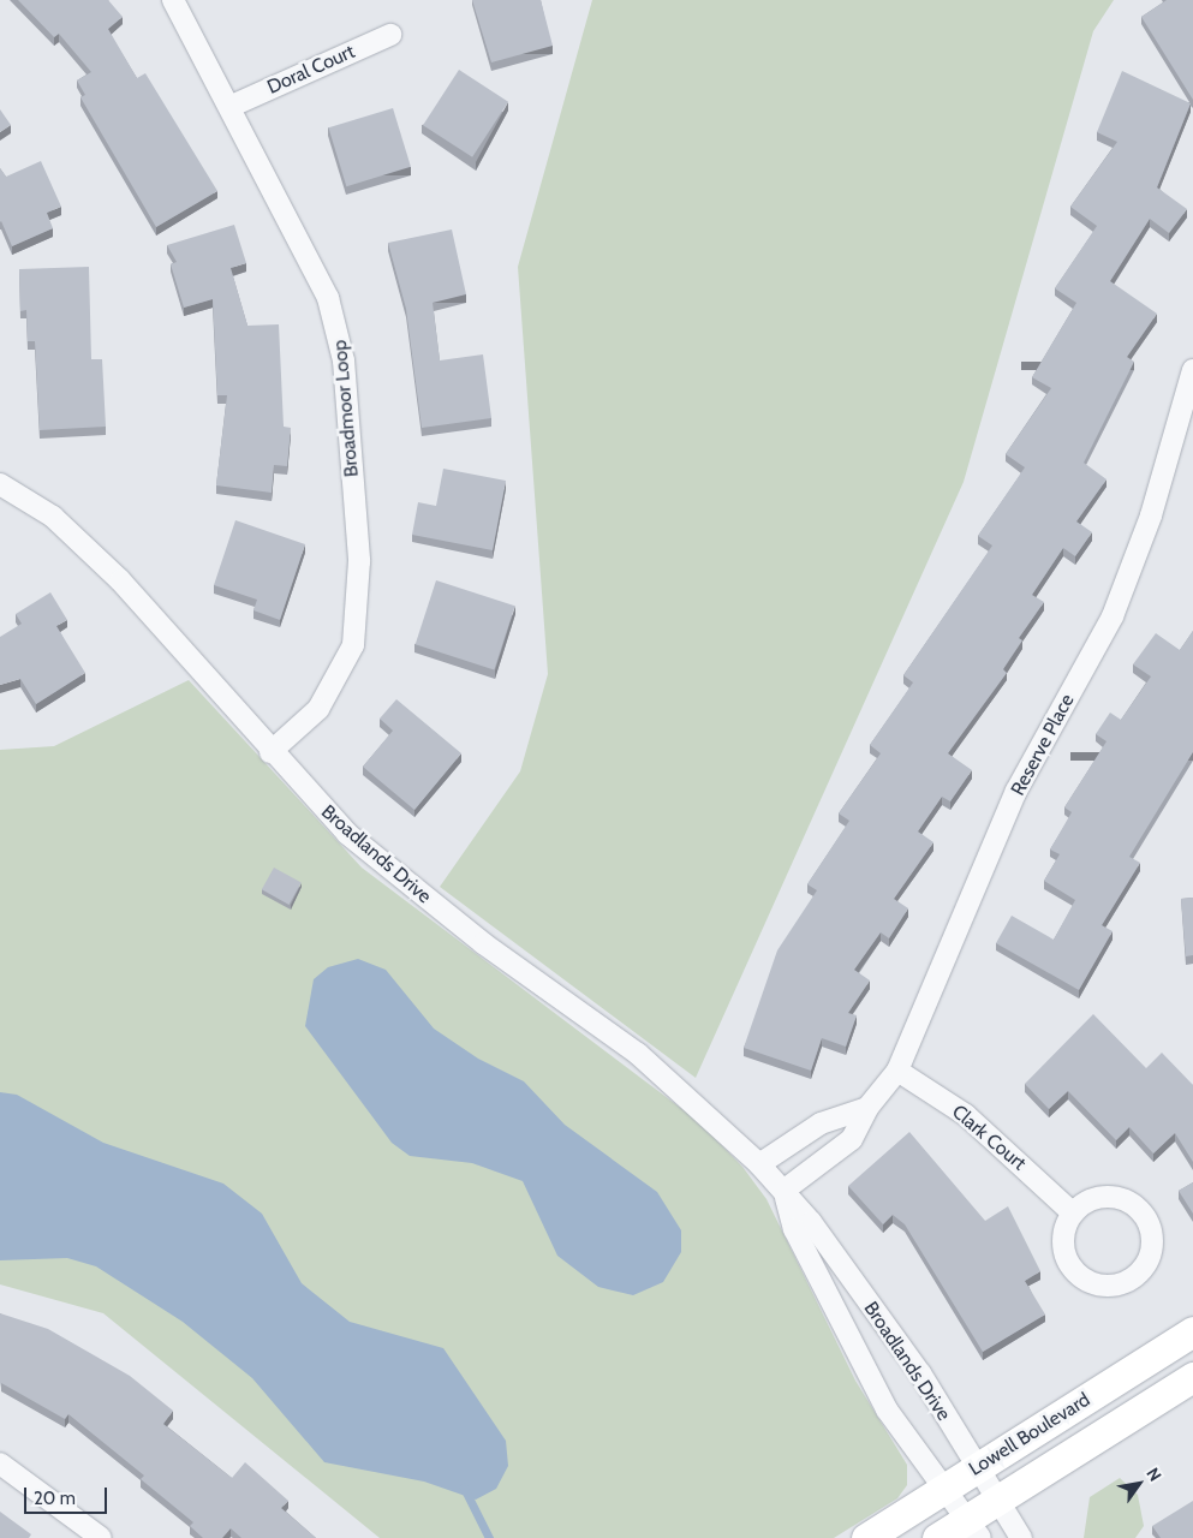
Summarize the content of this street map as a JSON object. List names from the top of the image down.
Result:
{
  "streets": {
    "main road": ["Lowell Boulevard"],
    "street": [
      "Doral Court",
      "Broadmoor Loop",
      "Reserve Place",
      "Broadlands Drive",
      "Clark Court"
    ]
  },
  "crossings": [
    ["Doral Court", "Broadmoor Loop"],
    ["Broadmoor Loop", "Broadlands Drive"],
    ["Reserve Place", "Broadlands Drive"],
    ["Reserve Place", "Clark Court"],
    ["Broadlands Drive", "Lowell Boulevard"]
  ],
  "scale_bar": "20 m",
  "north": "top right"
}
